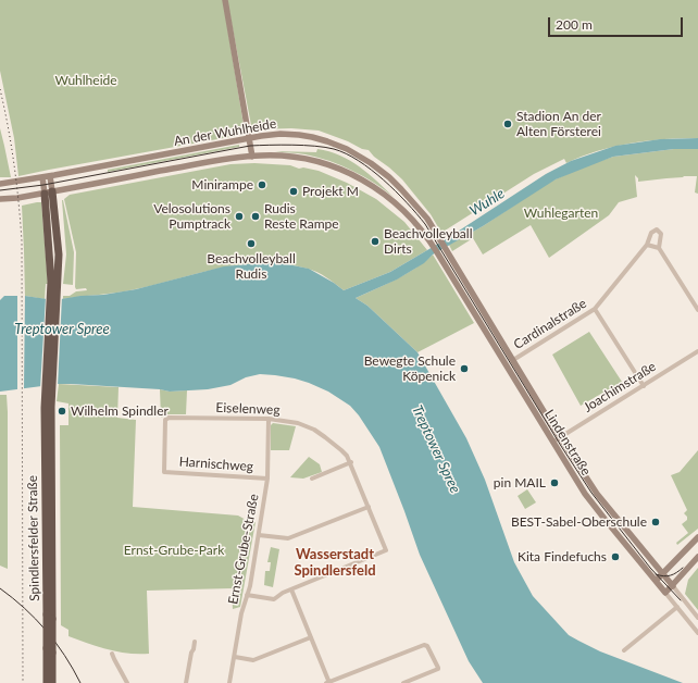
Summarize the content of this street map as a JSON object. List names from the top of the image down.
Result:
{
  "streets": {
    "highway": ["Spindlersfelder Straße"],
    "main road": ["An der Wuhlheide", "Lindenstraße"],
    "street": [
      "Cardinalstraße",
      "Joachimstraße",
      "Eiselenweg",
      "Harnischweg",
      "Ernst-Grube-Straße"
    ]
  },
  "crossings": [
    ["An der Wuhlheide", "Lindenstraße"],
    ["Cardinalstraße", "Lindenstraße"],
    ["Joachimstraße", "Lindenstraße"],
    ["Eiselenweg", "Harnischweg"],
    ["Eiselenweg", "Ernst-Grube-Straße"],
    ["Harnischweg", "Ernst-Grube-Straße"]
  ],
  "districts": ["Wasserstadt Spindlersfeld"],
  "water": ["Wuhle", "Treptower Spree"],
  "parks": ["Wuhlheide", "Wuhlegarten", "Ernst-Grube-Park"],
  "places": [
    "Stadion An der Alten Försterei",
    "Minirampe",
    "Projekt M",
    "Velosolutions Pumptrack",
    "Rudis Reste Rampe",
    "Beachvolleyball Dirts",
    "Beachvolleyball Rudis",
    "Bewegte Schule Köpenick",
    "Wilhelm Spindler",
    "pin MAIL",
    "BEST-Sabel-Oberschule",
    "Kita Findefuchs"
  ],
  "scale_bar": "200 m"
}
